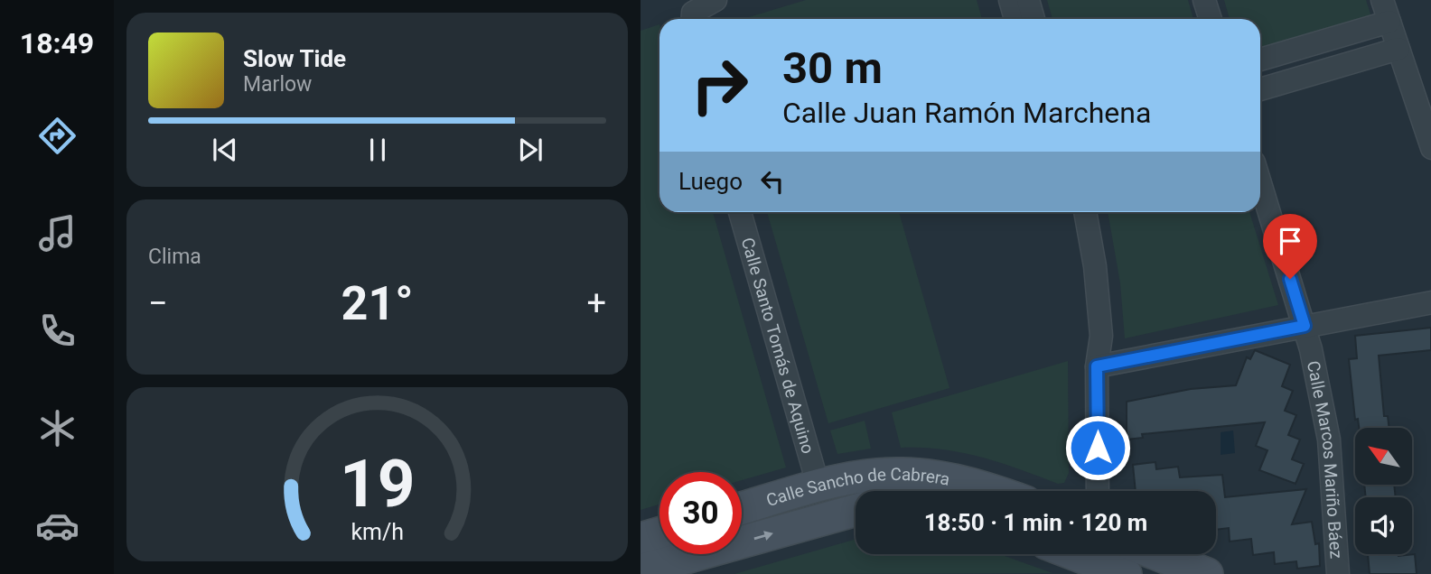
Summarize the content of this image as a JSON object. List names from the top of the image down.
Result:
{
  "streets": {
    "main road": ["Calle Sancho de Cabrera"],
    "street": ["Calle Santo Tomás de Aquino", "Calle Marcos Mariño Báez"]
  },
  "crossings": [
    ["Calle Santo Tomás de Aquino", "Calle Sancho de Cabrera"]
  ],
  "north": "top left",
  "page": {
    "tabs": "18:49",
    "turn": ["30 m", "Calle Juan Ramón Marchena"],
    "song": ["Slow Tide", "Marlow"],
    "then": "Luego",
    "tile": "Clima",
    "heat": ["−", "21°", "+"],
    "limit": "30",
    "trip": "18:50 · 1 min · 120 m",
    "gauge": ["19", "km/h"]
  }
}
